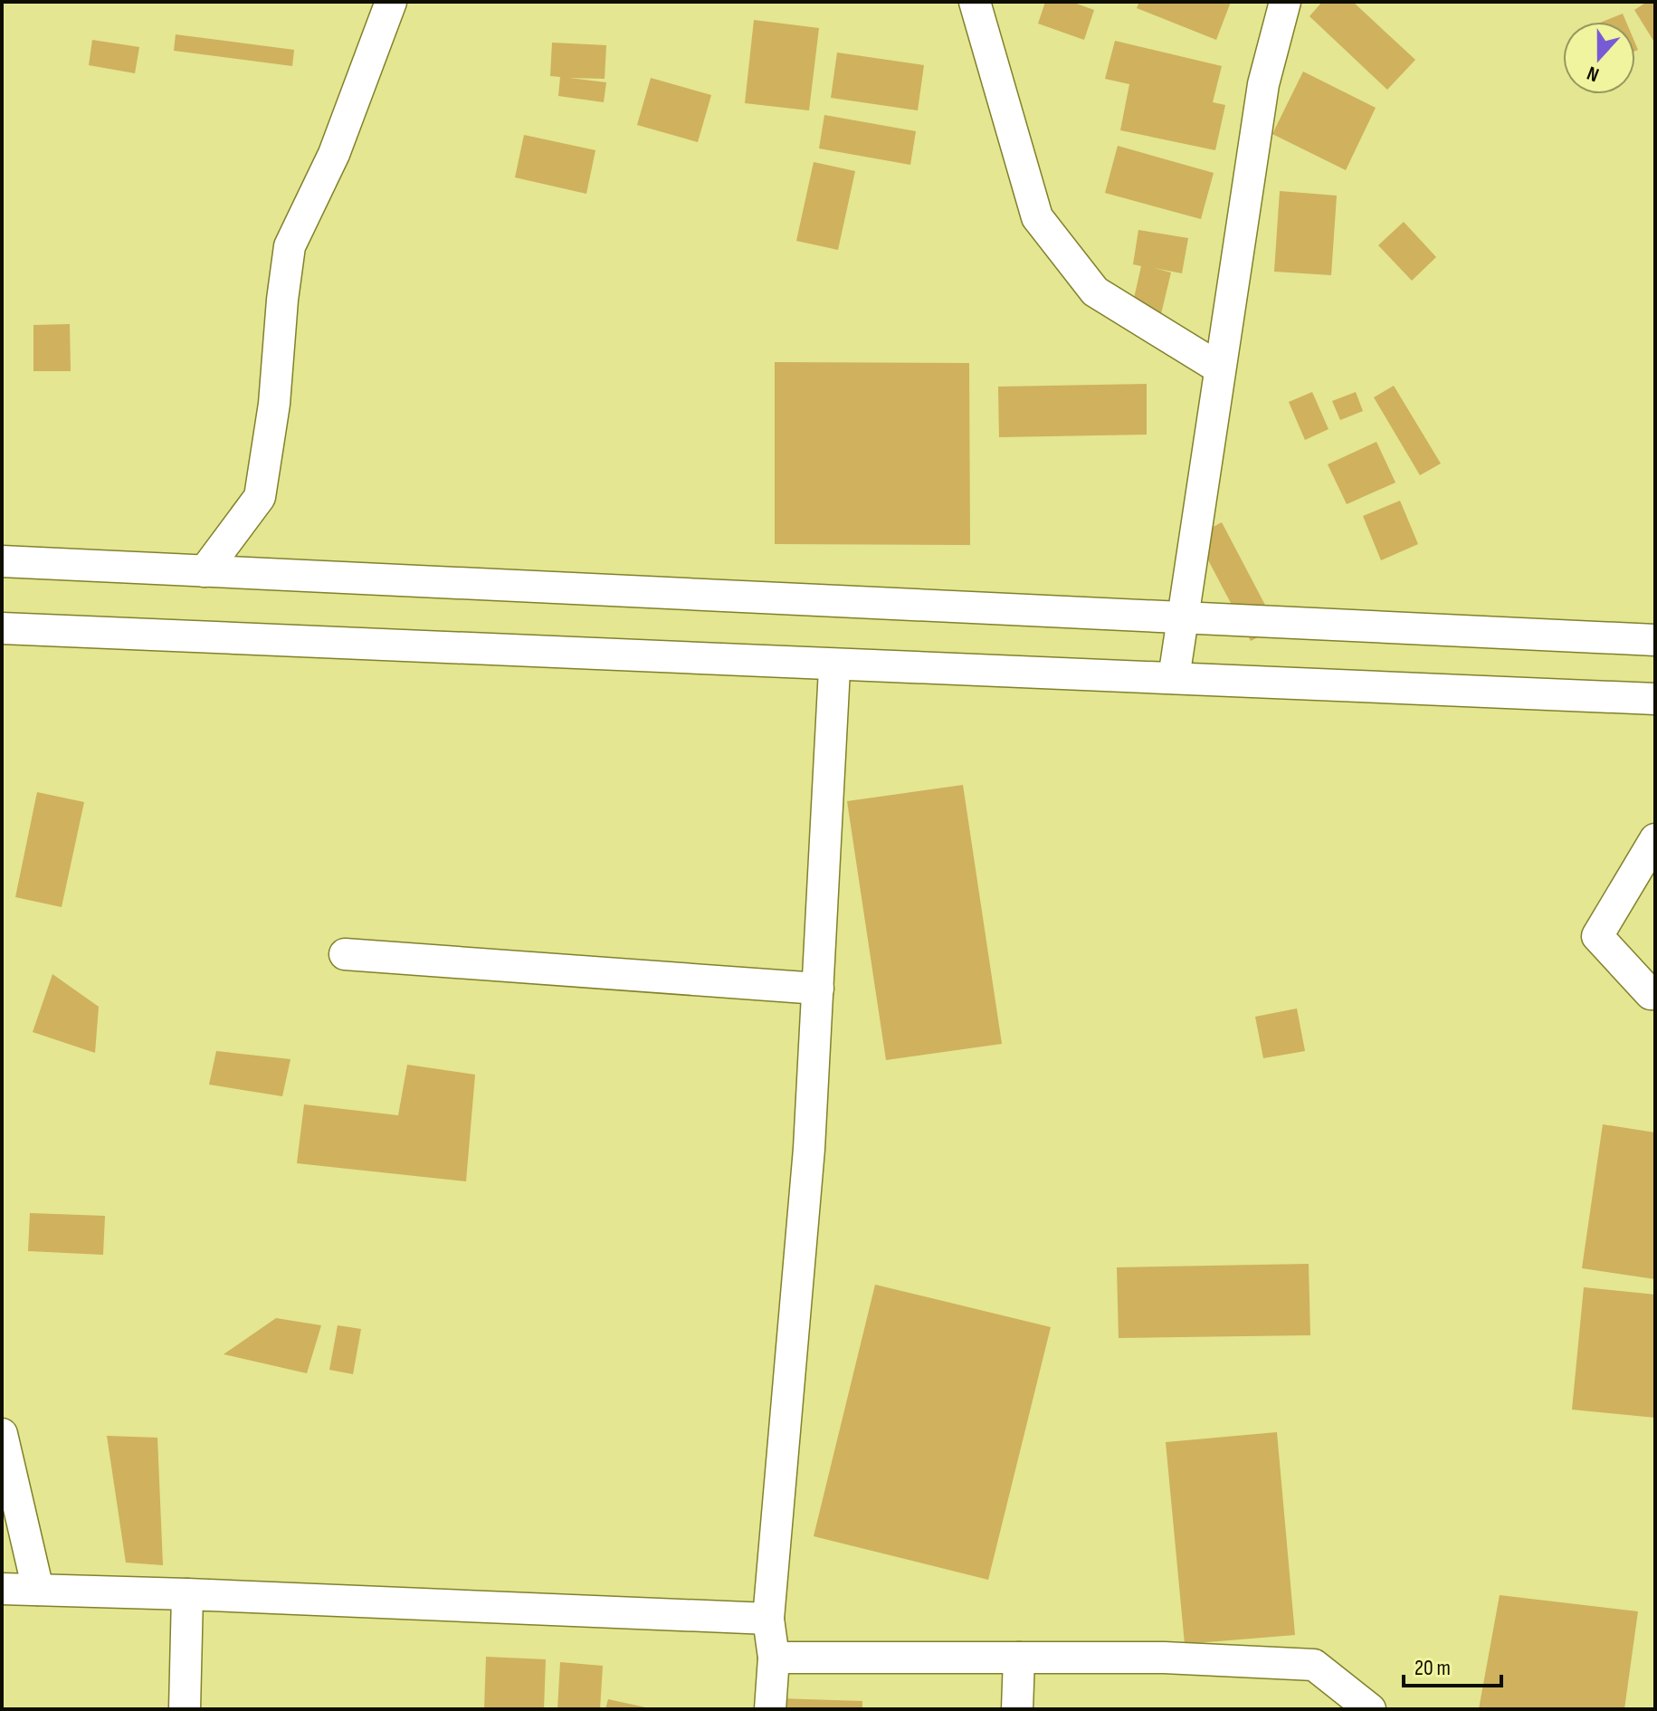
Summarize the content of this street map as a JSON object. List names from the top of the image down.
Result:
{
  "scale_bar": "20 m",
  "north": "bottom"
}
